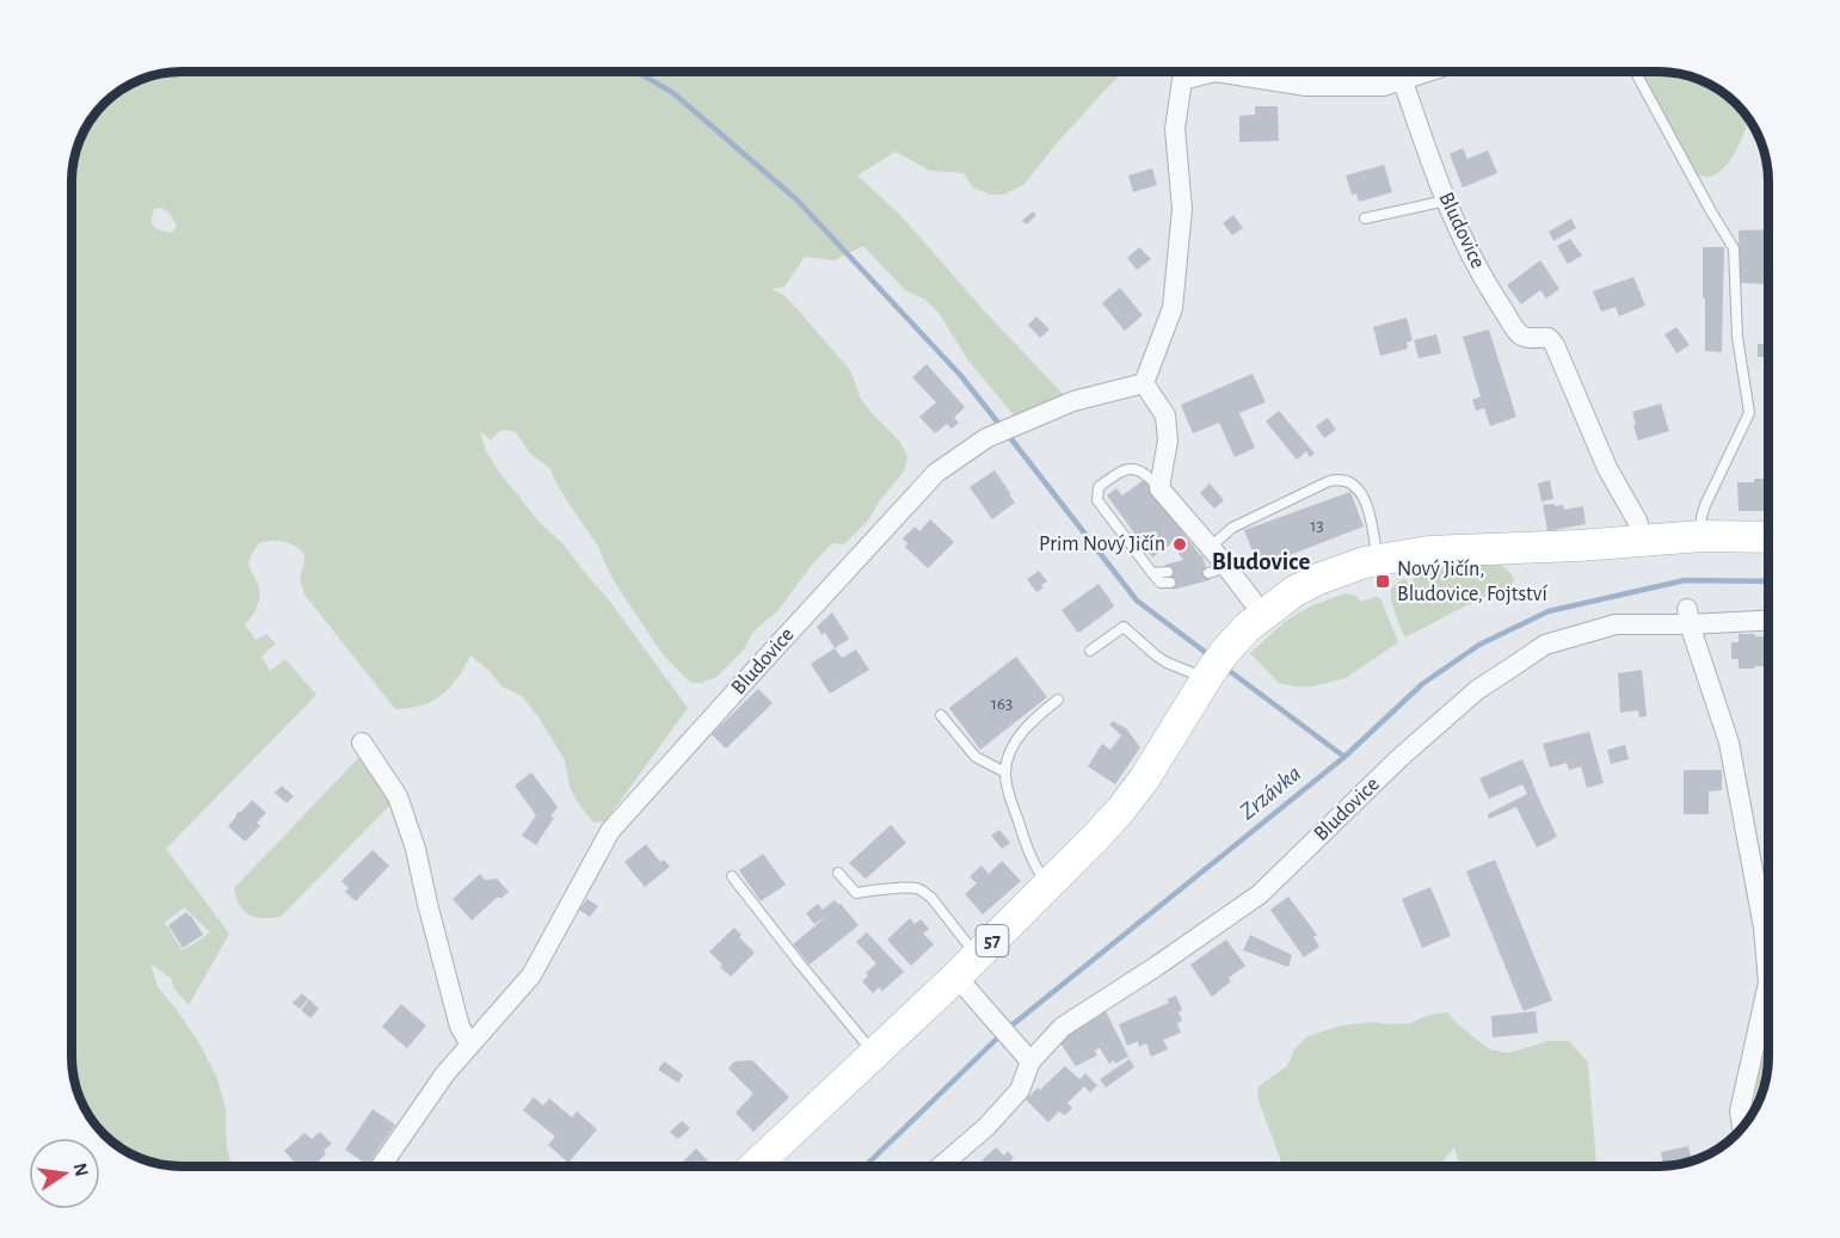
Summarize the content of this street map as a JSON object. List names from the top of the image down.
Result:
{
  "streets": {
    "main road": ["57"],
    "street": ["Bludovice"]
  },
  "crossings": [
    ["Bludovice", "57"]
  ],
  "districts": ["Bludovice"],
  "water": ["Zrzávka"],
  "places": {
    "other": ["Prim Nový Jičín"],
    "transit": ["Nový Jičín, Bludovice, Fojtství"]
  },
  "house_numbers": ["13", "163"],
  "north": "right"
}
